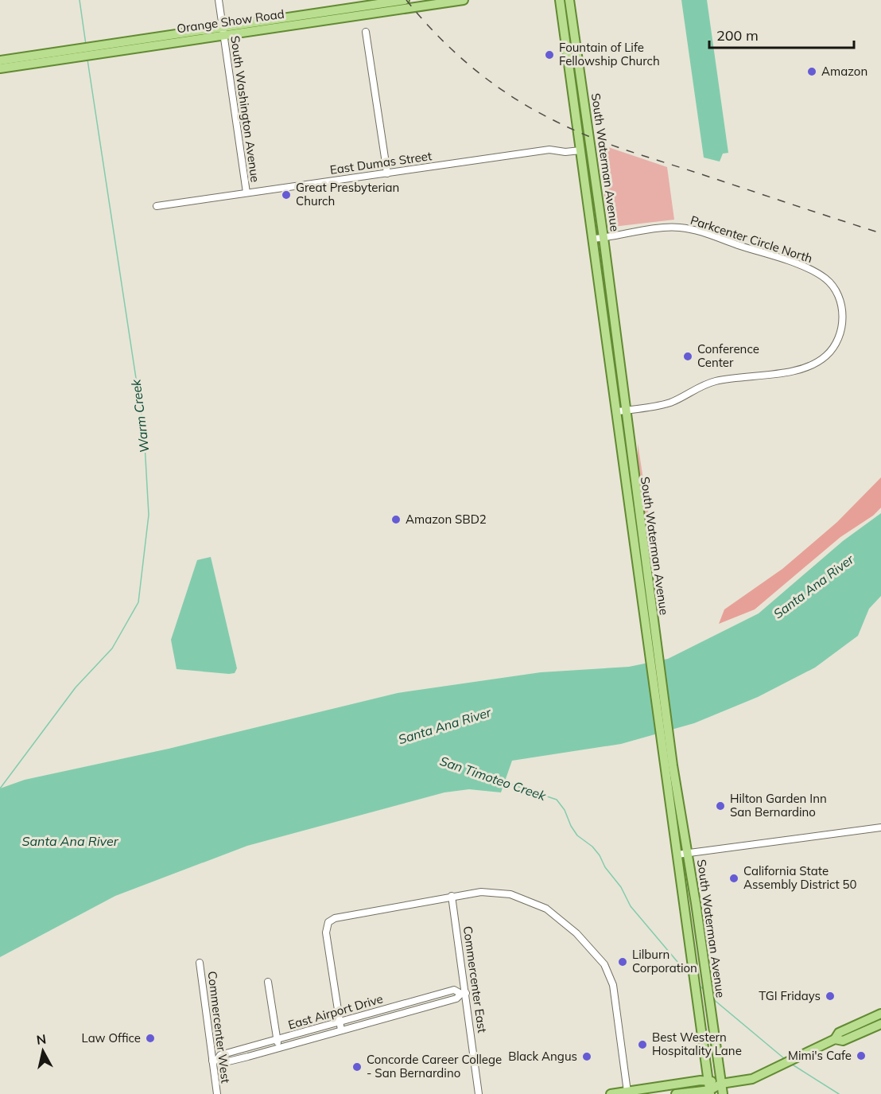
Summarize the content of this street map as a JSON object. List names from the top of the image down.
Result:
{
  "streets": {
    "main road": ["Orange Show Road", "South Waterman Avenue"],
    "street": [
      "South Washington Avenue",
      "East Dumas Street",
      "Parkcenter Circle North",
      "Commercenter East",
      "East Airport Drive",
      "Commercenter West"
    ]
  },
  "crossings": [
    ["Orange Show Road", "South Washington Avenue"],
    ["South Washington Avenue", "East Dumas Street"],
    ["South Waterman Avenue", "East Dumas Street"],
    ["South Waterman Avenue", "Parkcenter Circle North"],
    ["Commercenter East", "East Airport Drive"],
    ["East Airport Drive", "Commercenter West"]
  ],
  "water": ["Warm Creek", "Santa Ana River", "San Timoteo Creek"],
  "places": [
    "Fountain of Life Fellowship Church",
    "Amazon",
    "Great Presbyterian Church",
    "Conference Center",
    "Amazon SBD2",
    "Hilton Garden Inn San Bernardino",
    "California State Assembly District 50",
    "Lilburn Corporation",
    "TGI Fridays",
    "Law Office",
    "Best Western Hospitality Lane",
    "Mimi's Cafe",
    "Black Angus",
    "Concorde Career College - San Bernardino"
  ],
  "scale_bar": "200 m",
  "north": "top"
}
